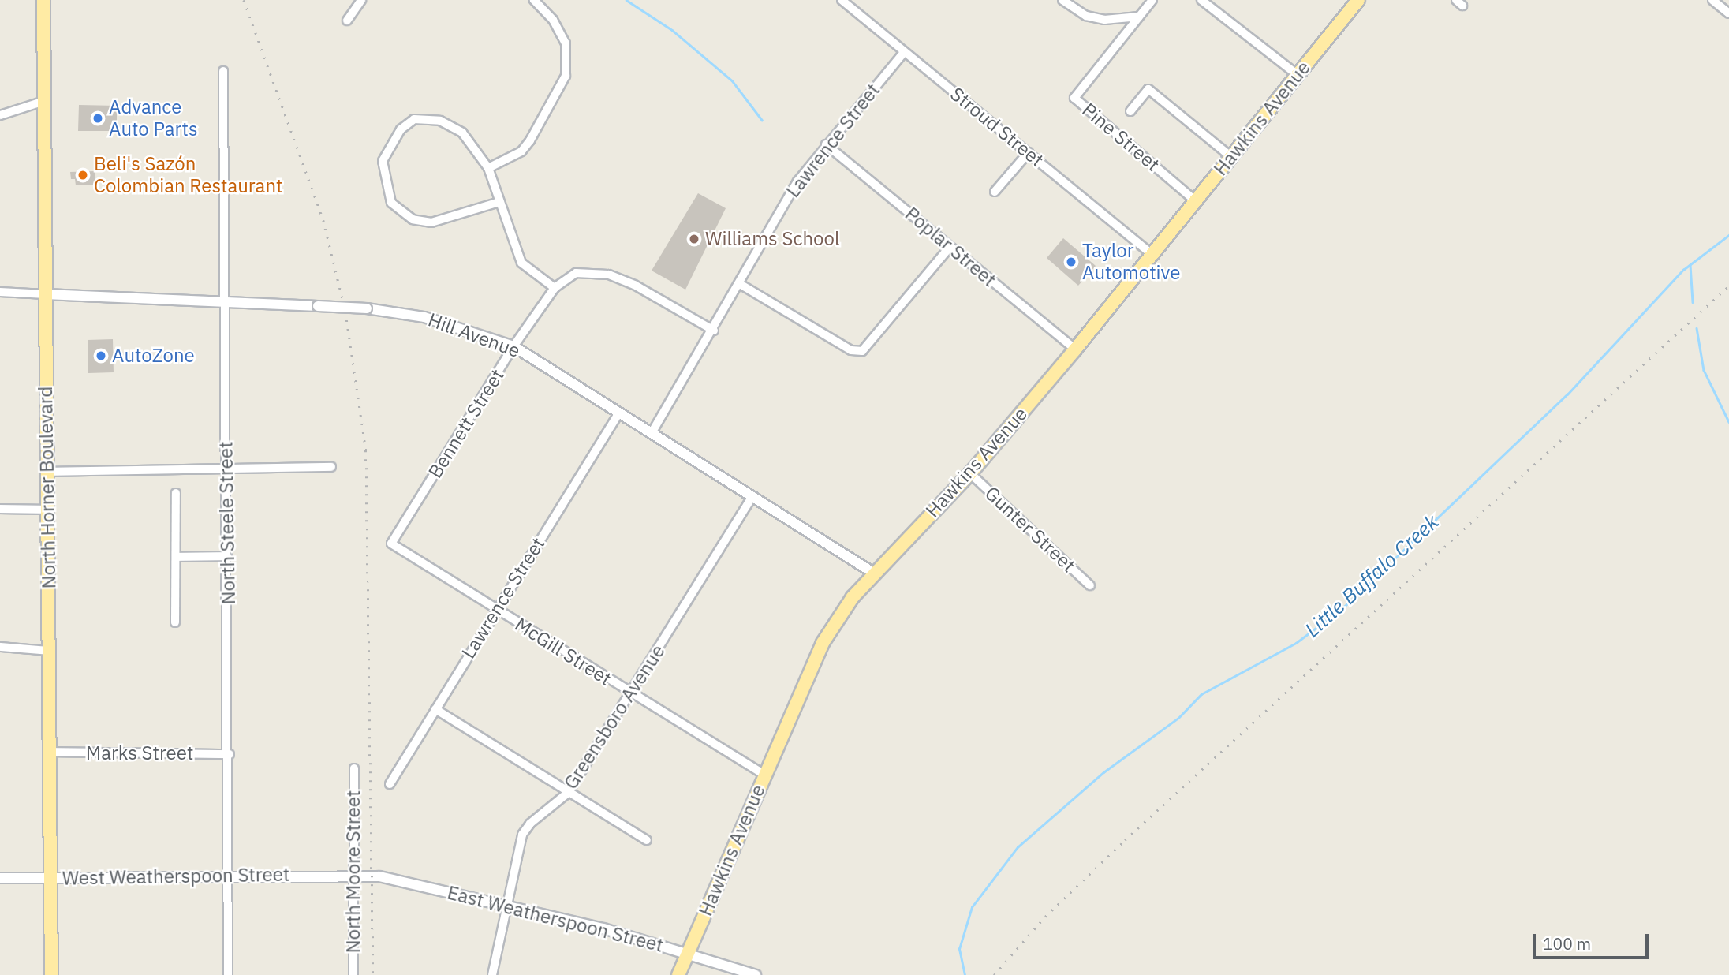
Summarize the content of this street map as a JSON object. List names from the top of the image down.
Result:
{
  "streets": {
    "main road": ["Hawkins Avenue", "North Horner Boulevard"],
    "street": [
      "Stroud Street",
      "Pine Street",
      "Lawrence Street",
      "Poplar Street",
      "Hill Avenue",
      "Bennett Street",
      "North Steele Street",
      "Gunter Street",
      "McGill Street",
      "Greensboro Avenue",
      "Marks Street",
      "North Moore Street",
      "West Weatherspoon Street",
      "East Weatherspoon Street"
    ]
  },
  "crossings": [
    ["Hawkins Avenue", "Stroud Street"],
    ["Hawkins Avenue", "Pine Street"],
    ["Hawkins Avenue", "Poplar Street"],
    ["Hawkins Avenue", "Hill Avenue"],
    ["Hawkins Avenue", "Gunter Street"],
    ["Hawkins Avenue", "McGill Street"],
    ["Hawkins Avenue", "East Weatherspoon Street"],
    ["Stroud Street", "Lawrence Street"],
    ["Lawrence Street", "Poplar Street"],
    ["Lawrence Street", "Hill Avenue"],
    ["Lawrence Street", "Bennett Street"],
    ["Lawrence Street", "McGill Street"],
    ["Hill Avenue", "Bennett Street"],
    ["Hill Avenue", "North Horner Boulevard"],
    ["Hill Avenue", "North Steele Street"],
    ["Hill Avenue", "Greensboro Avenue"],
    ["Bennett Street", "McGill Street"],
    ["North Horner Boulevard", "Marks Street"],
    ["North Horner Boulevard", "West Weatherspoon Street"],
    ["North Steele Street", "Marks Street"],
    ["North Steele Street", "West Weatherspoon Street"],
    ["McGill Street", "Greensboro Avenue"],
    ["Greensboro Avenue", "East Weatherspoon Street"],
    ["North Moore Street", "West Weatherspoon Street"],
    ["North Moore Street", "East Weatherspoon Street"],
    ["West Weatherspoon Street", "East Weatherspoon Street"]
  ],
  "water": ["Little Buffalo Creek"],
  "places": [
    "Advance Auto Parts",
    "Beli's Sazón Colombian Restaurant",
    "Williams School",
    "Taylor Automotive",
    "AutoZone"
  ],
  "scale_bar": "100 m"
}
